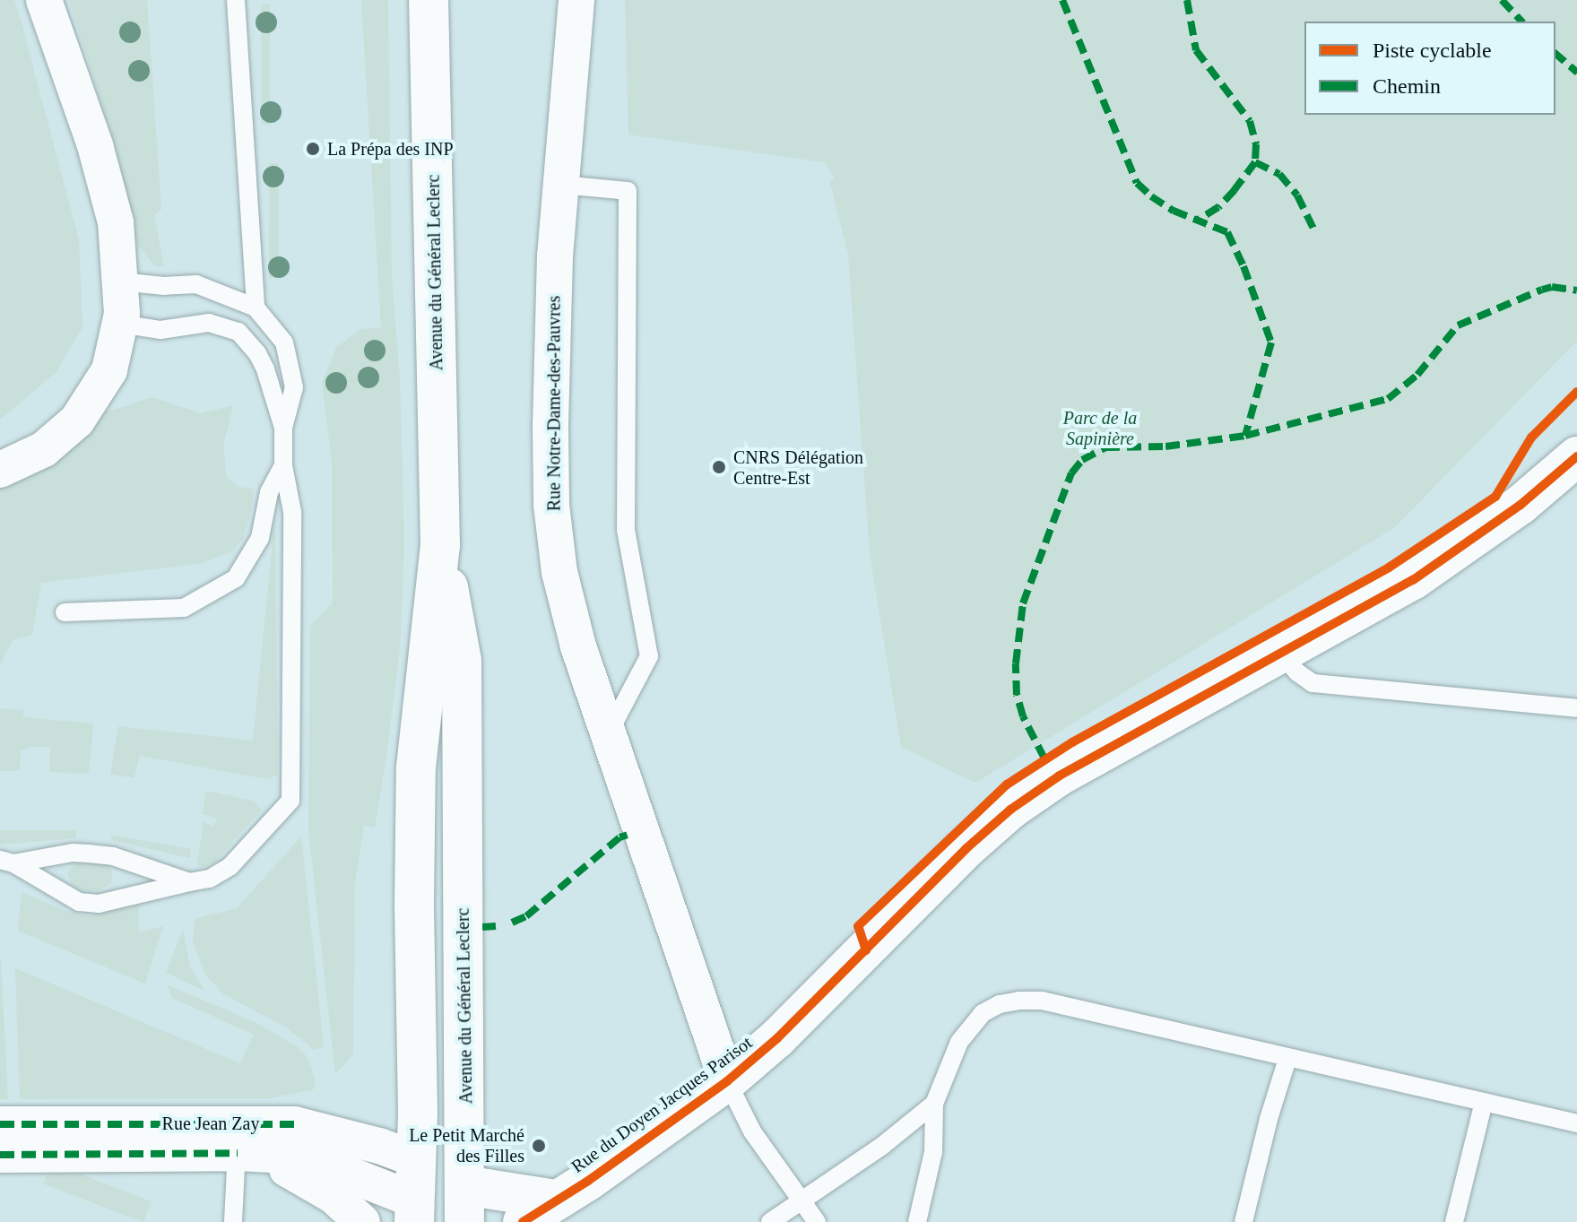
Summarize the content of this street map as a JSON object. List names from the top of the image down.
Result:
{
  "streets": {
    "main road": ["Avenue du Général Leclerc", "Rue du Doyen Jacques Parisot"],
    "street": ["Rue Notre-Dame-des-Pauvres", "Rue Jean Zay"]
  },
  "crossings": [
    ["Avenue du Général Leclerc", "Rue du Doyen Jacques Parisot"],
    ["Avenue du Général Leclerc", "Rue Jean Zay"],
    ["Rue Notre-Dame-des-Pauvres", "Rue du Doyen Jacques Parisot"]
  ],
  "parks": ["Parc de la Sapinière"],
  "places": ["La Prépa des INP", "CNRS Délégation Centre-Est", "Le Petit Marché des Filles"],
  "legend": ["Piste cyclable", "Chemin"]
}
